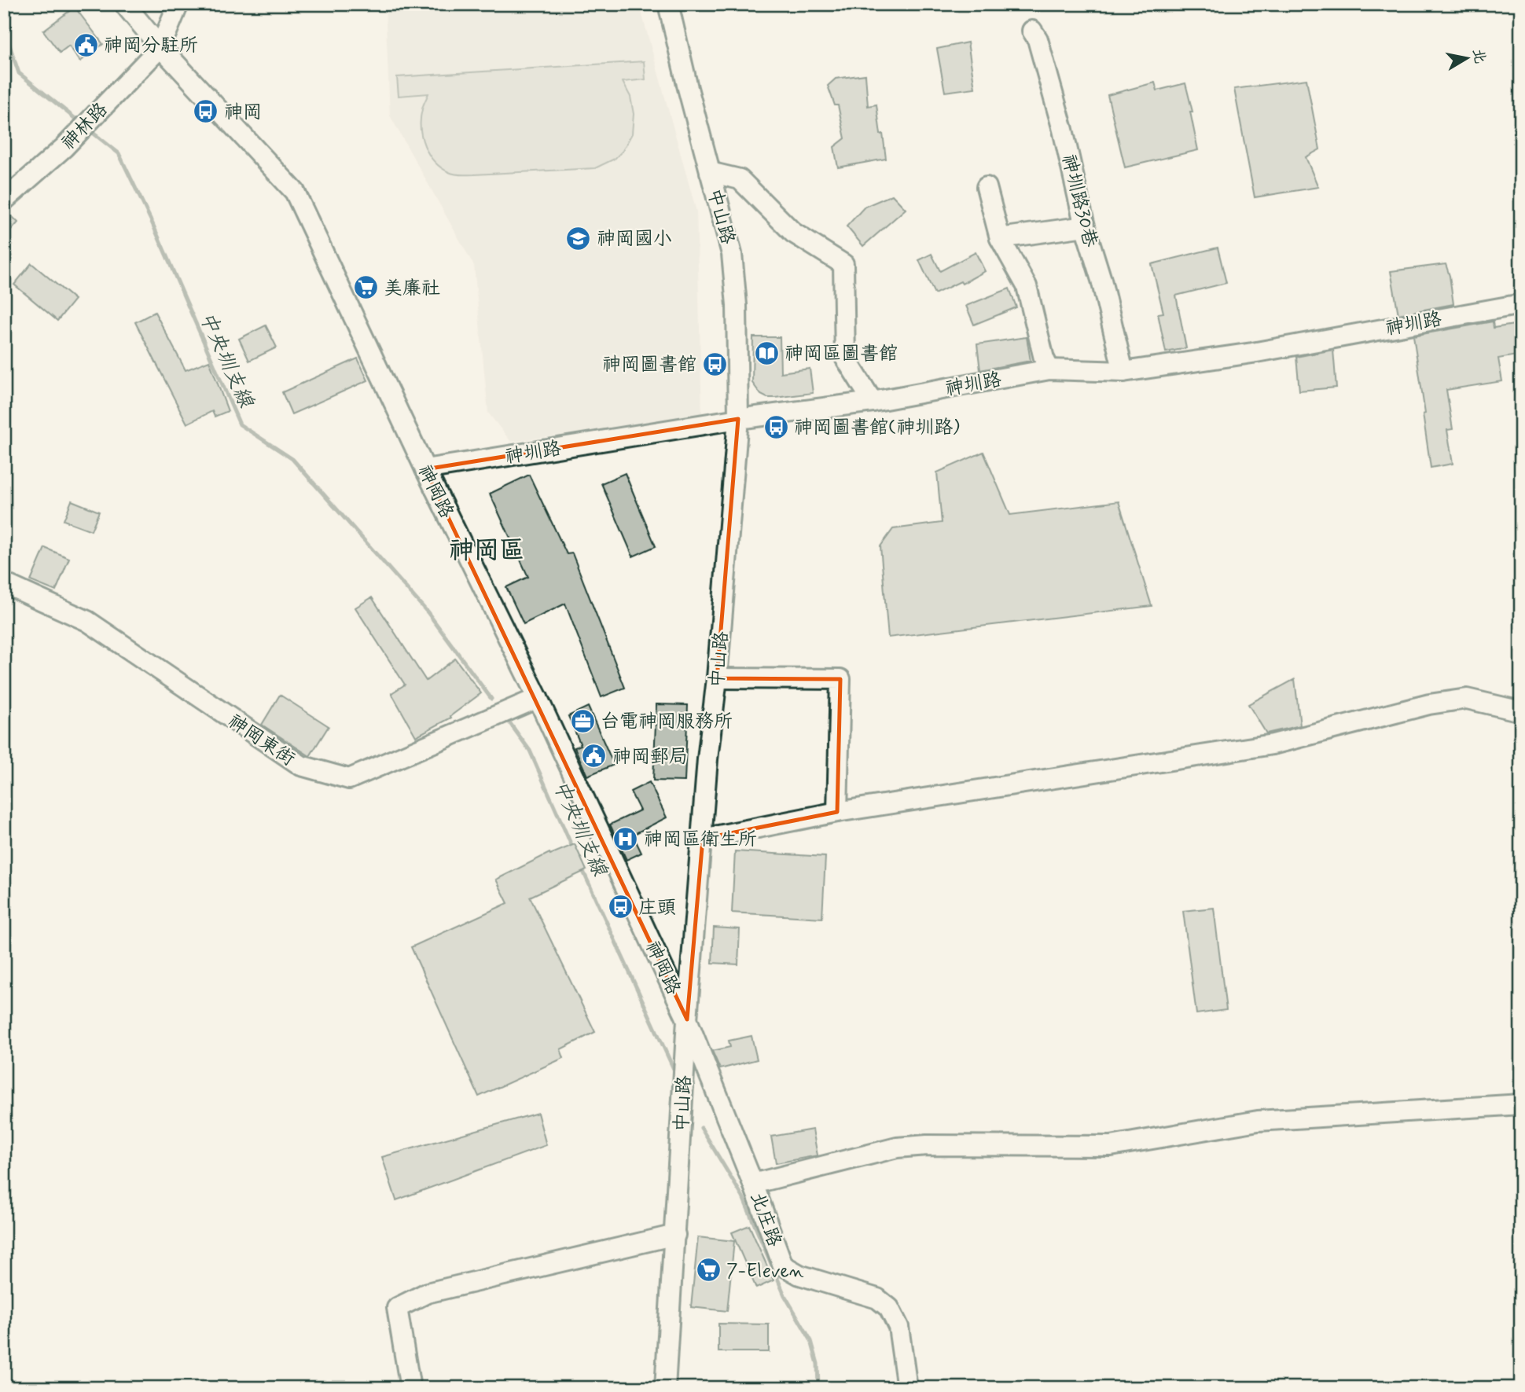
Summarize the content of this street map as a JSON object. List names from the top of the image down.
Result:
{
  "streets": {
    "street": [
      "神林路",
      "神圳路30巷",
      "中山路",
      "神圳路",
      "神岡路",
      "神岡東街",
      "北庄路"
    ]
  },
  "crossings": [
    ["神林路", "神岡路"],
    ["神圳路30巷", "神圳路"],
    ["中山路", "神圳路"],
    ["中山路", "神岡路"],
    ["中山路", "北庄路"],
    ["神圳路", "神岡路"],
    ["神岡路", "神岡東街"],
    ["神岡路", "北庄路"]
  ],
  "districts": ["神岡區"],
  "water": ["中央圳支線"],
  "places": {
    "public building": ["神岡分駐所", "神岡郵局"],
    "bus stop": [
      "神岡",
      "神岡圖書館",
      "神岡圖書館(神圳路)",
      "庄頭"
    ],
    "school or university": ["神岡國小"],
    "supermarket": ["美廉社", "7-Eleven"],
    "library": ["神岡區圖書館"],
    "office": ["台電神岡服務所"],
    "hospital": ["神岡區衛生所"]
  },
  "north": "right"
}
